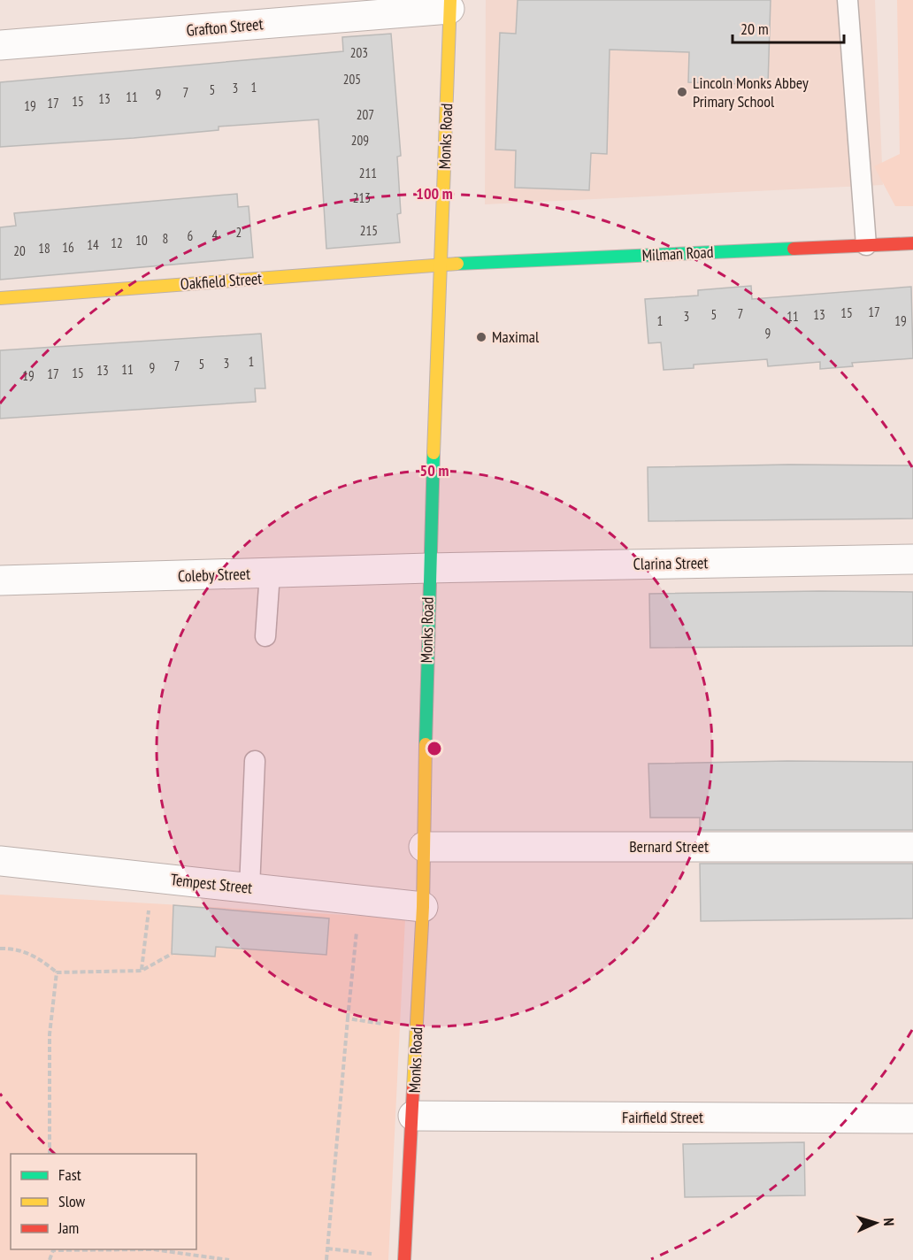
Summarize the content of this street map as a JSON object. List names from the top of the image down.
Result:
{
  "streets": {
    "main road": ["Monks Road", "Milman Road", "Oakfield Street"],
    "street": [
      "Grafton Street",
      "Clarina Street",
      "Coleby Street",
      "Bernard Street",
      "Tempest Street",
      "Fairfield Street"
    ]
  },
  "crossings": [
    ["Grafton Street", "Monks Road"],
    ["Monks Road", "Milman Road"],
    ["Monks Road", "Oakfield Street"],
    ["Monks Road", "Clarina Street"],
    ["Monks Road", "Coleby Street"],
    ["Monks Road", "Bernard Street"],
    ["Monks Road", "Tempest Street"],
    ["Monks Road", "Fairfield Street"],
    ["Milman Road", "Oakfield Street"],
    ["Clarina Street", "Coleby Street"]
  ],
  "places": ["Lincoln Monks Abbey Primary School", "Maximal"],
  "house_numbers": [
    "203",
    "205",
    "1",
    "3",
    "5",
    "7",
    "9",
    "11",
    "13",
    "15",
    "17",
    "19",
    "207",
    "209",
    "211",
    "213",
    "215",
    "2",
    "4",
    "6",
    "8",
    "10",
    "12",
    "14",
    "16",
    "18",
    "20",
    "17",
    "15",
    "7",
    "5",
    "13",
    "3",
    "11",
    "1",
    "19",
    "9",
    "1",
    "3",
    "5",
    "7",
    "9",
    "11",
    "13",
    "15",
    "17",
    "19"
  ],
  "legend": ["Fast", "Slow", "Jam"],
  "scale_bar": "20 m",
  "north": "right",
  "rings": ["100 m", "50 m"]
}
